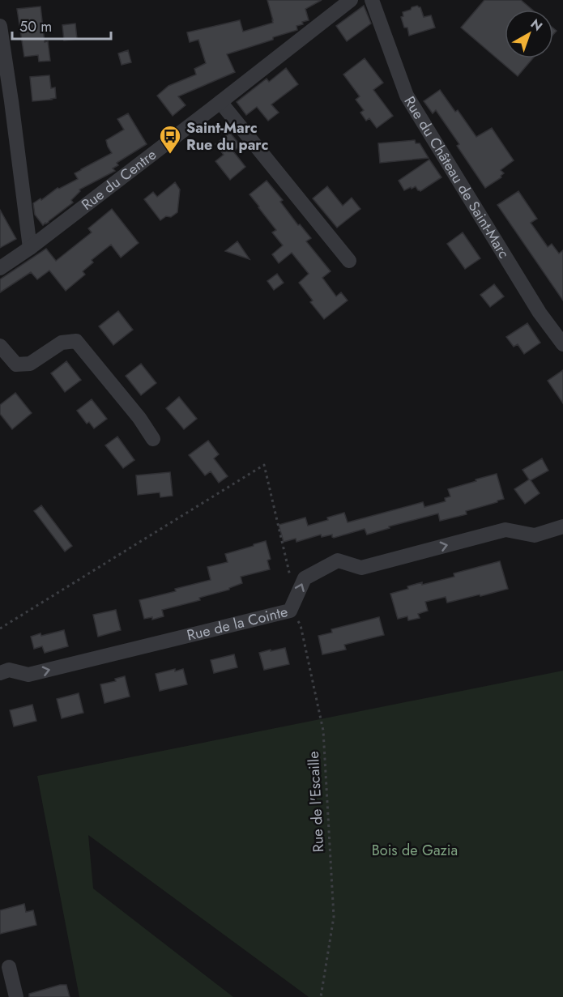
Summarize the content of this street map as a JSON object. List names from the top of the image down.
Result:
{
  "streets": {
    "street": ["Rue du Château de Saint-Marc", "Rue du Centre", "Rue de la Cointe"],
    "path": ["Rue de l'Escaille"]
  },
  "crossings": [
    ["Rue de la Cointe", "Rue de l'Escaille"]
  ],
  "one_way": ["Rue de la Cointe"],
  "parks": ["Bois de Gazia"],
  "places": {
    "bus stop": ["Saint-Marc Rue du parc"]
  },
  "scale_bar": "50 m",
  "north": "top right"
}
